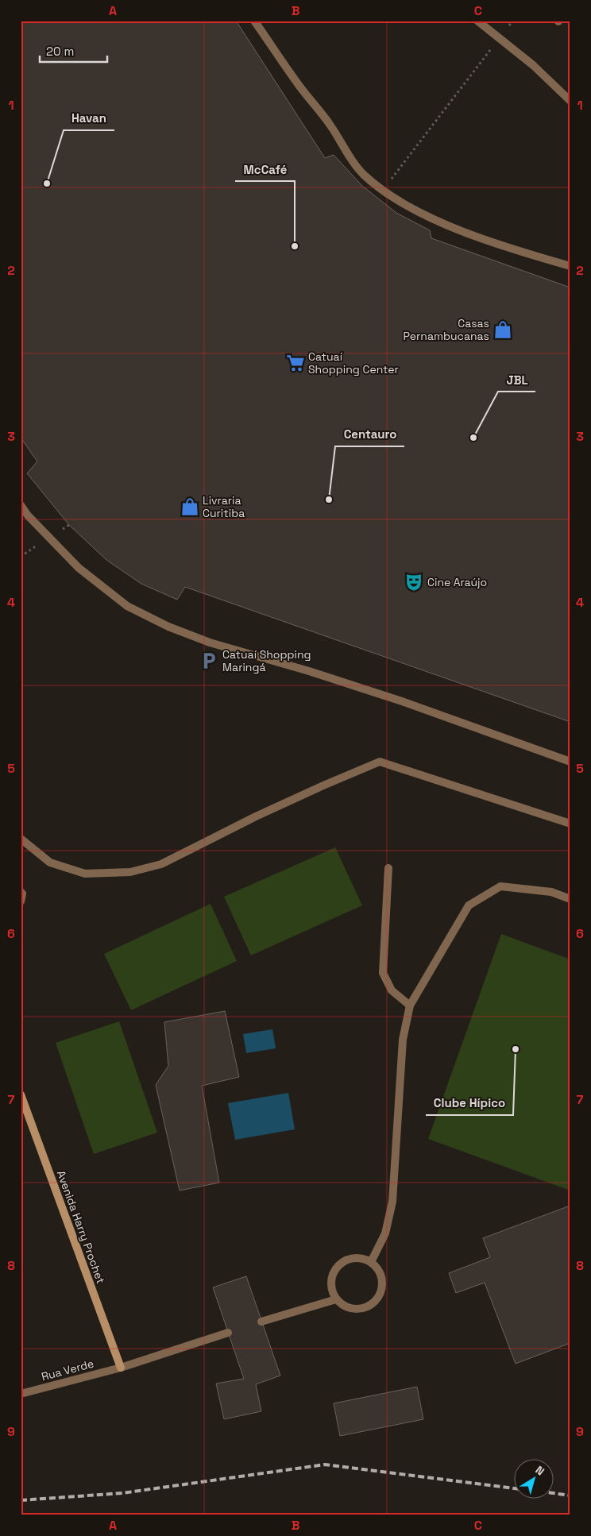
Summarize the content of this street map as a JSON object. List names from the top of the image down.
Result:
{
  "streets": {
    "street": ["Avenida Harry Prochet", "Rua Verde"]
  },
  "crossings": [
    ["Avenida Harry Prochet", "Rua Verde"]
  ],
  "places": {
    "other": [
      "Havan",
      "McCafé",
      "JBL",
      "Centauro",
      "Clube Hípico"
    ],
    "shop": ["Casas Pernambucanas", "Livraria Curitiba"],
    "supermarket": ["Catuaí Shopping Center"],
    "theatre": ["Cine Araújo"],
    "parking": ["Catuaí Shopping Maringá"]
  },
  "scale_bar": "20 m",
  "north": "top right",
  "grid": {
    "columns": ["A", "B", "C"],
    "rows": [
      "1",
      "2",
      "3",
      "4",
      "5",
      "6",
      "7",
      "8",
      "9"
    ]
  }
}
